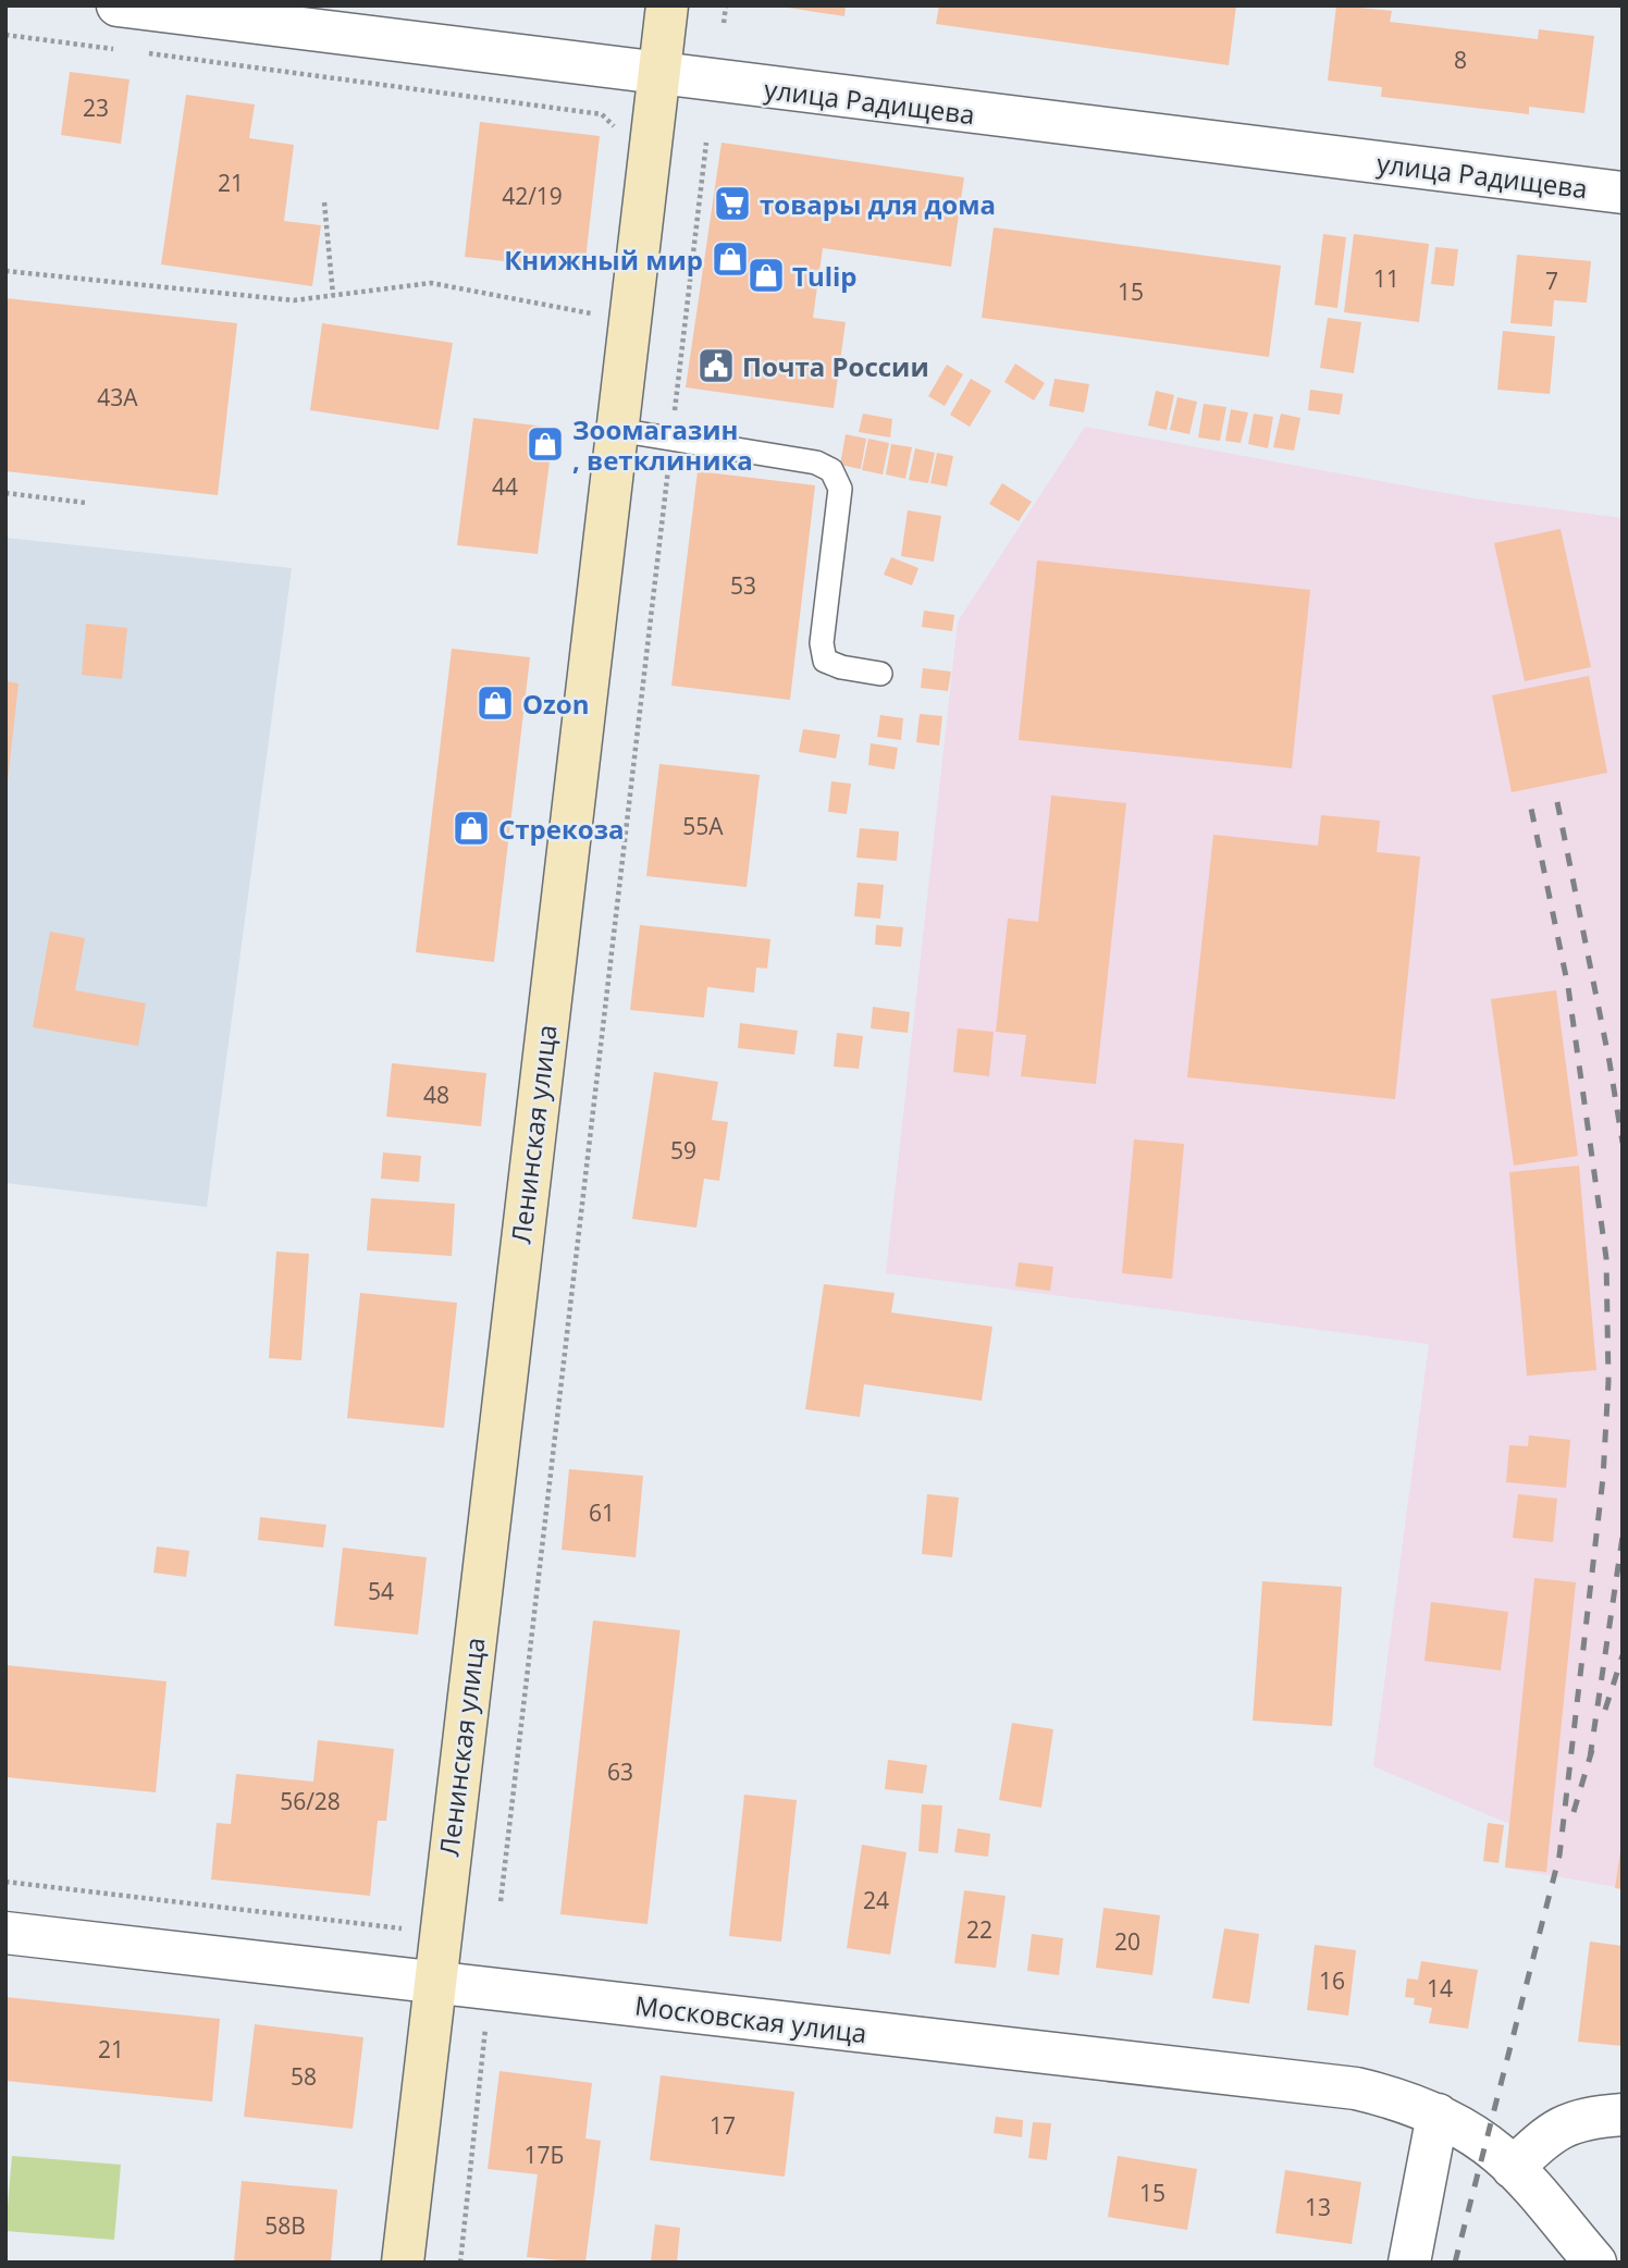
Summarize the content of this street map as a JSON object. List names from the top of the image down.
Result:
{
  "streets": {
    "main road": ["Ленинская улица"],
    "street": ["улица Радищева", "Московская улица"]
  },
  "crossings": [
    ["улица Радищева", "Ленинская улица"],
    ["Ленинская улица", "Московская улица"]
  ],
  "places": {
    "supermarket": ["товары для дома"],
    "shop": [
      "Книжный мир",
      "Tulip",
      "Зоомагазин , ветклиника",
      "Ozon",
      "Стрекоза"
    ],
    "public building": ["Почта России"]
  },
  "house_numbers": [
    "8",
    "23",
    "21",
    "42/19",
    "11",
    "7",
    "15",
    "43А",
    "44",
    "53",
    "55А",
    "48",
    "59",
    "61",
    "54",
    "63",
    "56/28",
    "24",
    "22",
    "20",
    "16",
    "14",
    "21",
    "58",
    "17",
    "17Б",
    "15",
    "13",
    "58В"
  ]
}
